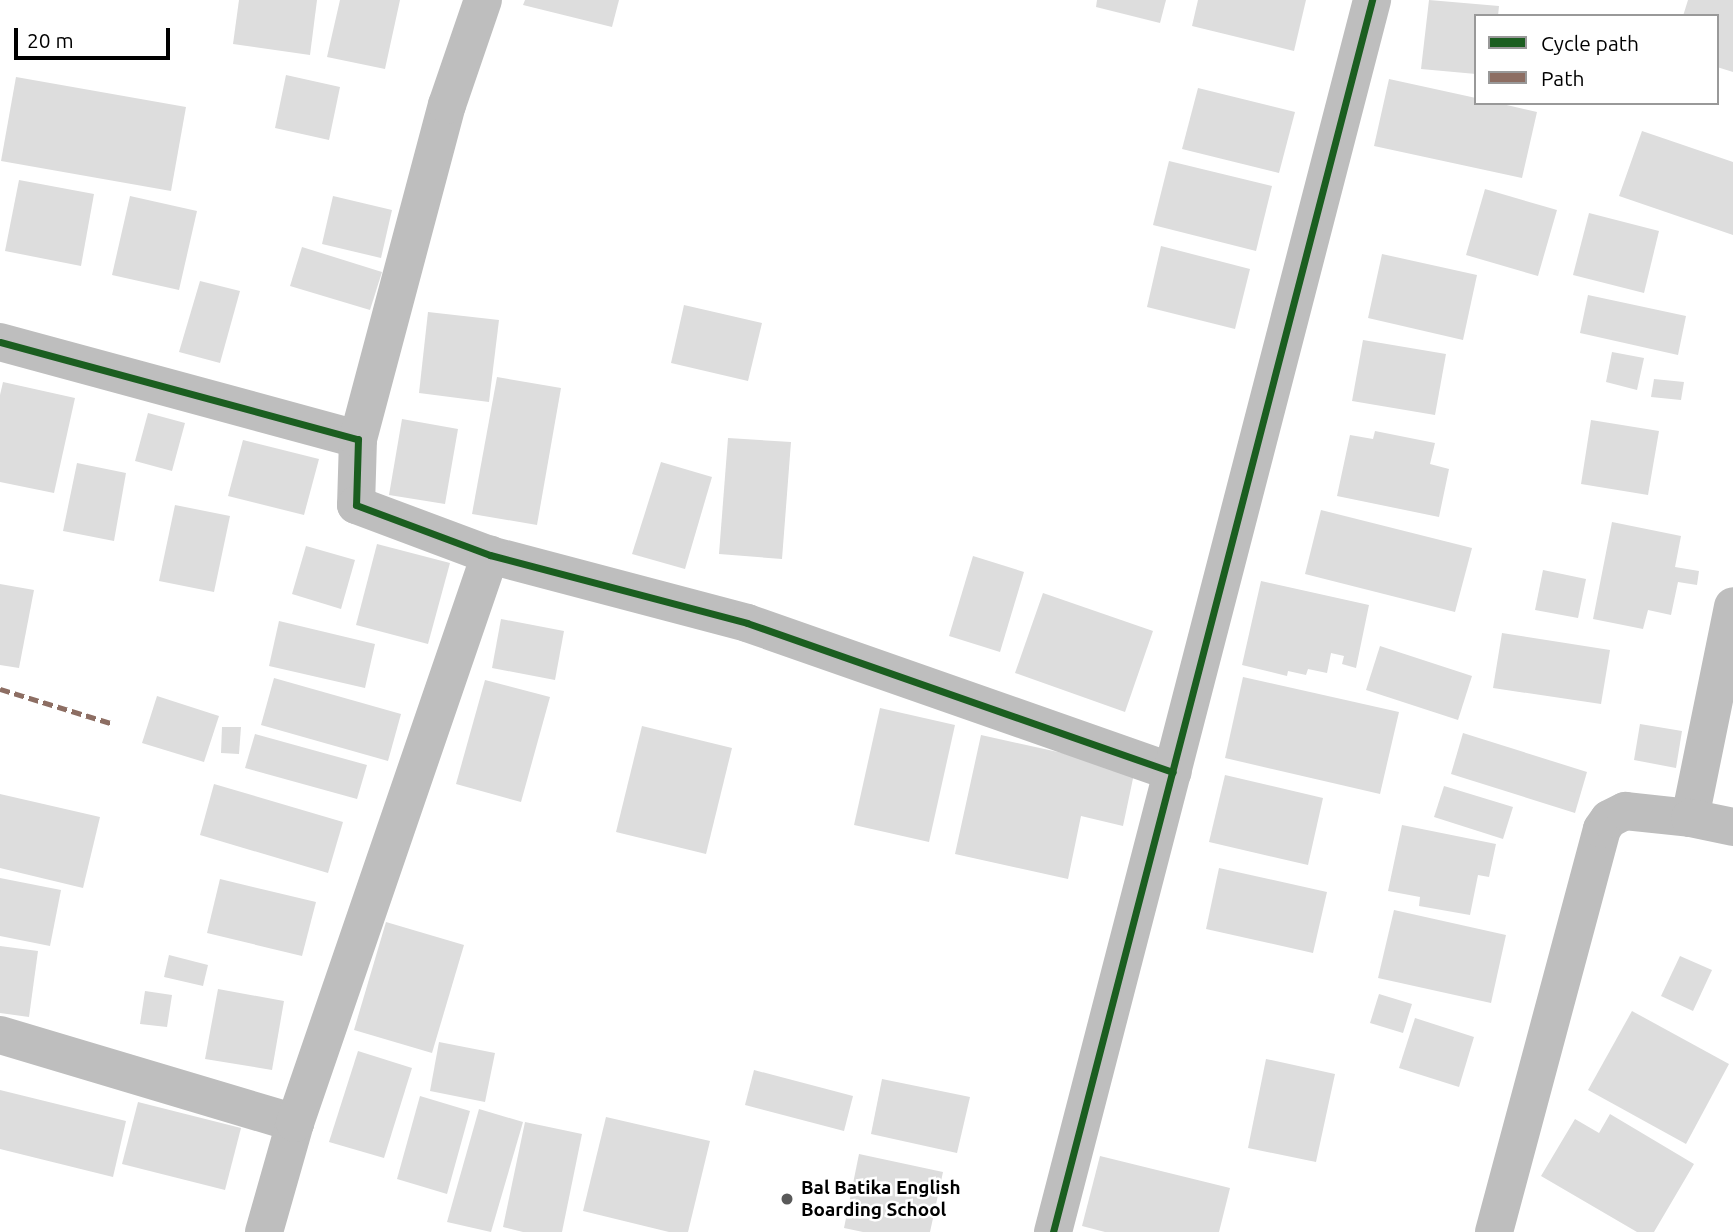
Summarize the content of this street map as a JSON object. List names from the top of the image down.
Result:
{
  "places": ["Bal Batika English Boarding School"],
  "legend": ["Cycle path", "Path"],
  "scale_bar": "20 m"
}
